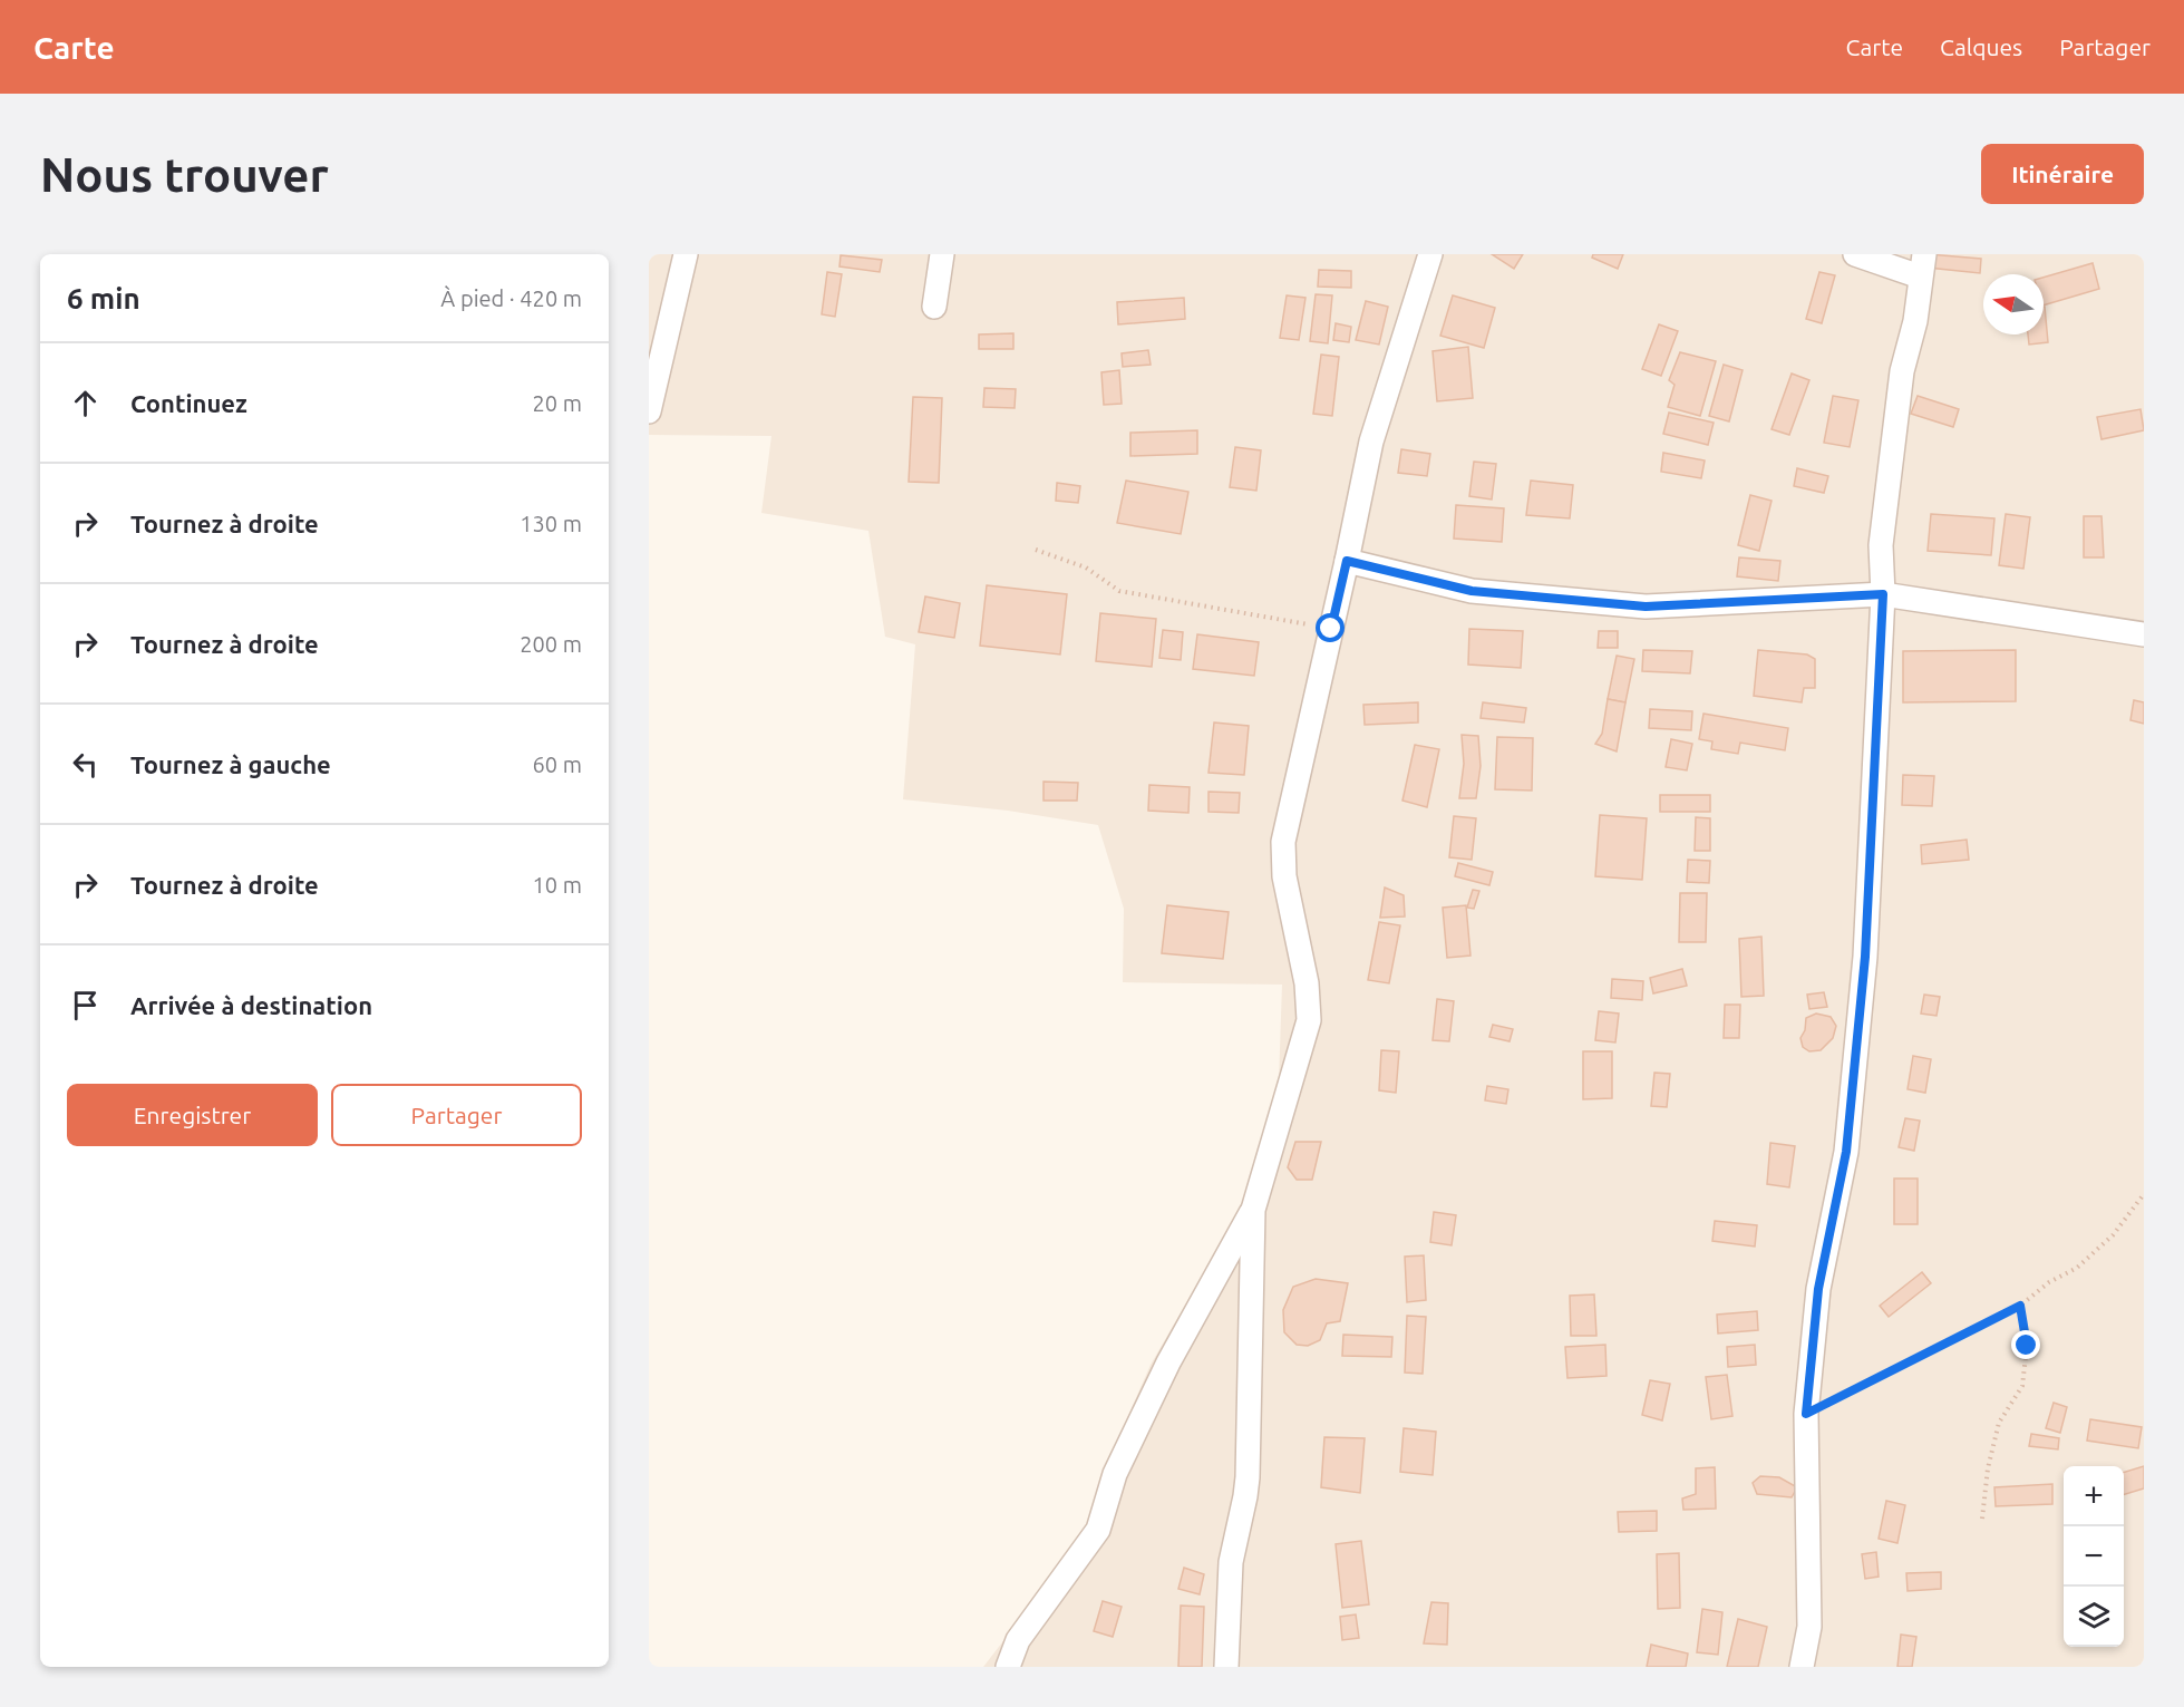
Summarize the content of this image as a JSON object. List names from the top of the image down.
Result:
{
  "north": "left",
  "page": {
    "header": "Carte",
    "nav": ["Carte", "Calques", "Partager"],
    "buttons": [
      "Itinéraire",
      ["Enregistrer", "Partager"]
    ],
    "title": "Nous trouver",
    "heading": ["6 min", "À pied · 420 m"],
    "list": [
      ["Continuez", "20 m"],
      ["Tournez à droite", "130 m"],
      ["Tournez à droite", "200 m"],
      ["Tournez à gauche", "60 m"],
      ["Tournez à droite", "10 m"],
      "Arrivée à destination"
    ],
    "map_buttons": ["+", "−"]
  }
}
